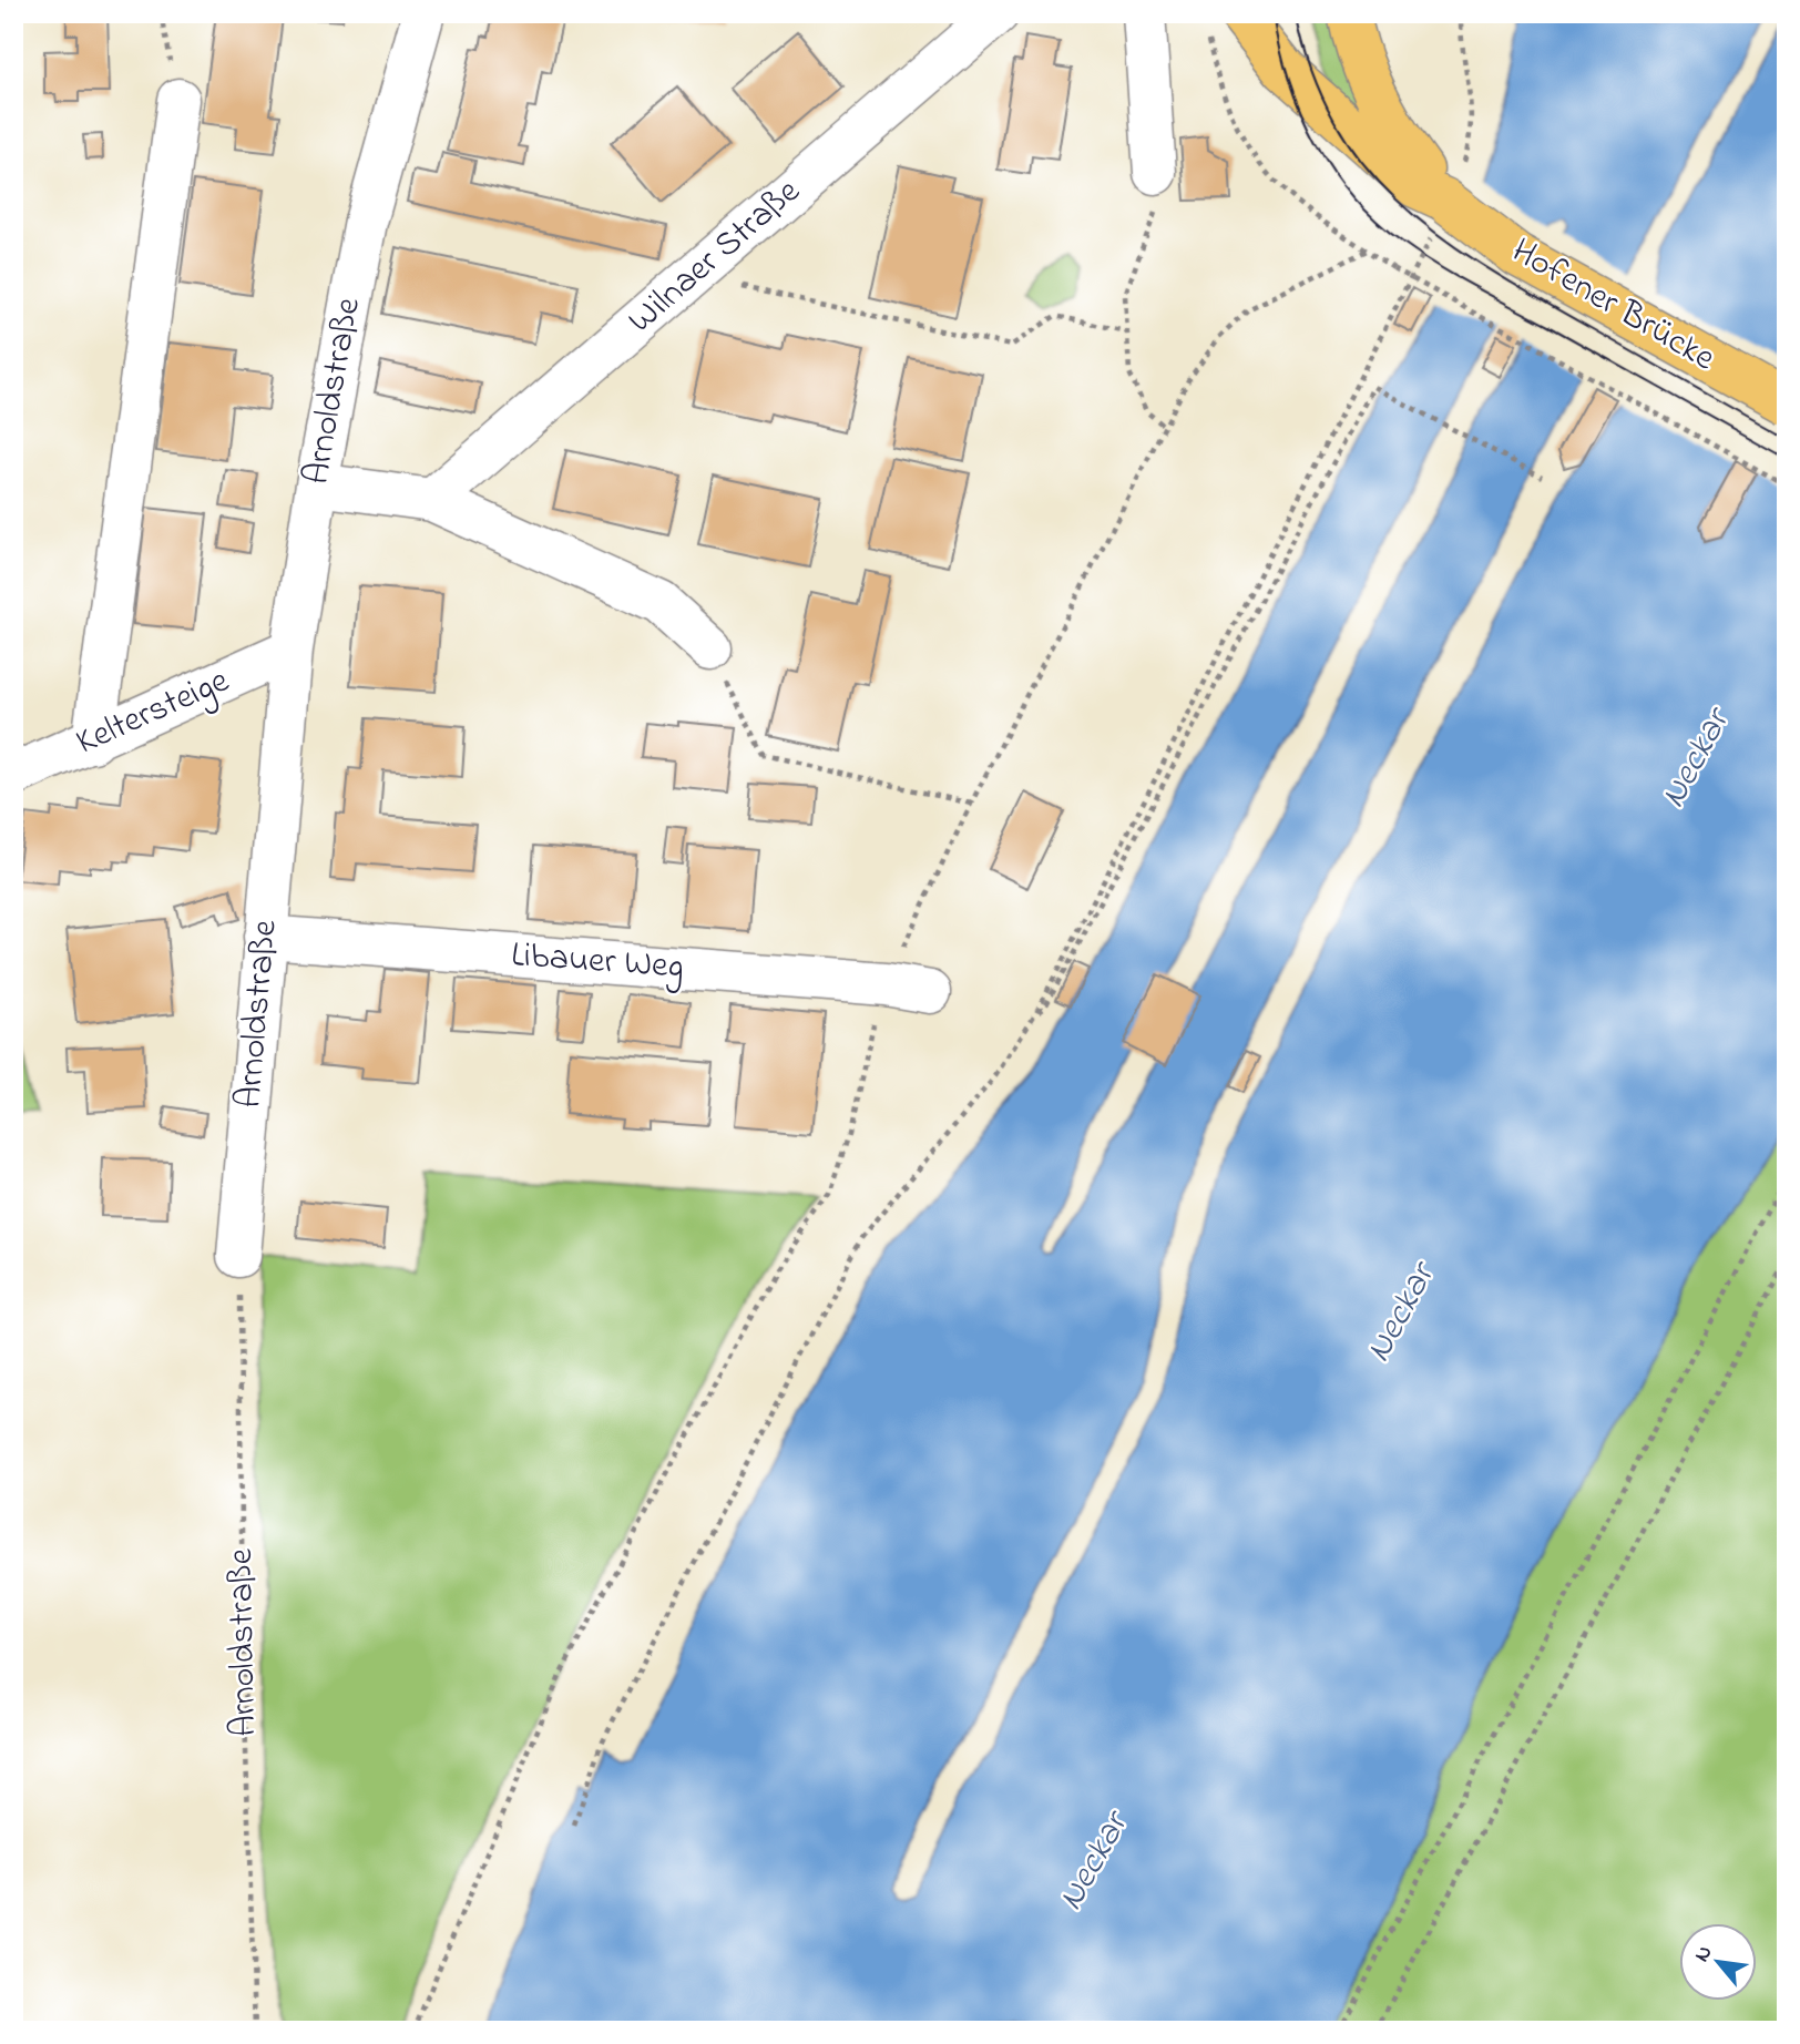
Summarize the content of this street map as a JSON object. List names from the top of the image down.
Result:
{
  "streets": {
    "main road": ["Hofener Brücke"],
    "street": [
      "Wilnaer Straße",
      "Arnoldstraße",
      "Keltersteige",
      "Libauer Weg"
    ]
  },
  "crossings": [
    ["Arnoldstraße", "Keltersteige"],
    ["Arnoldstraße", "Libauer Weg"]
  ],
  "water": ["Neckar"],
  "north": "top left"
}
